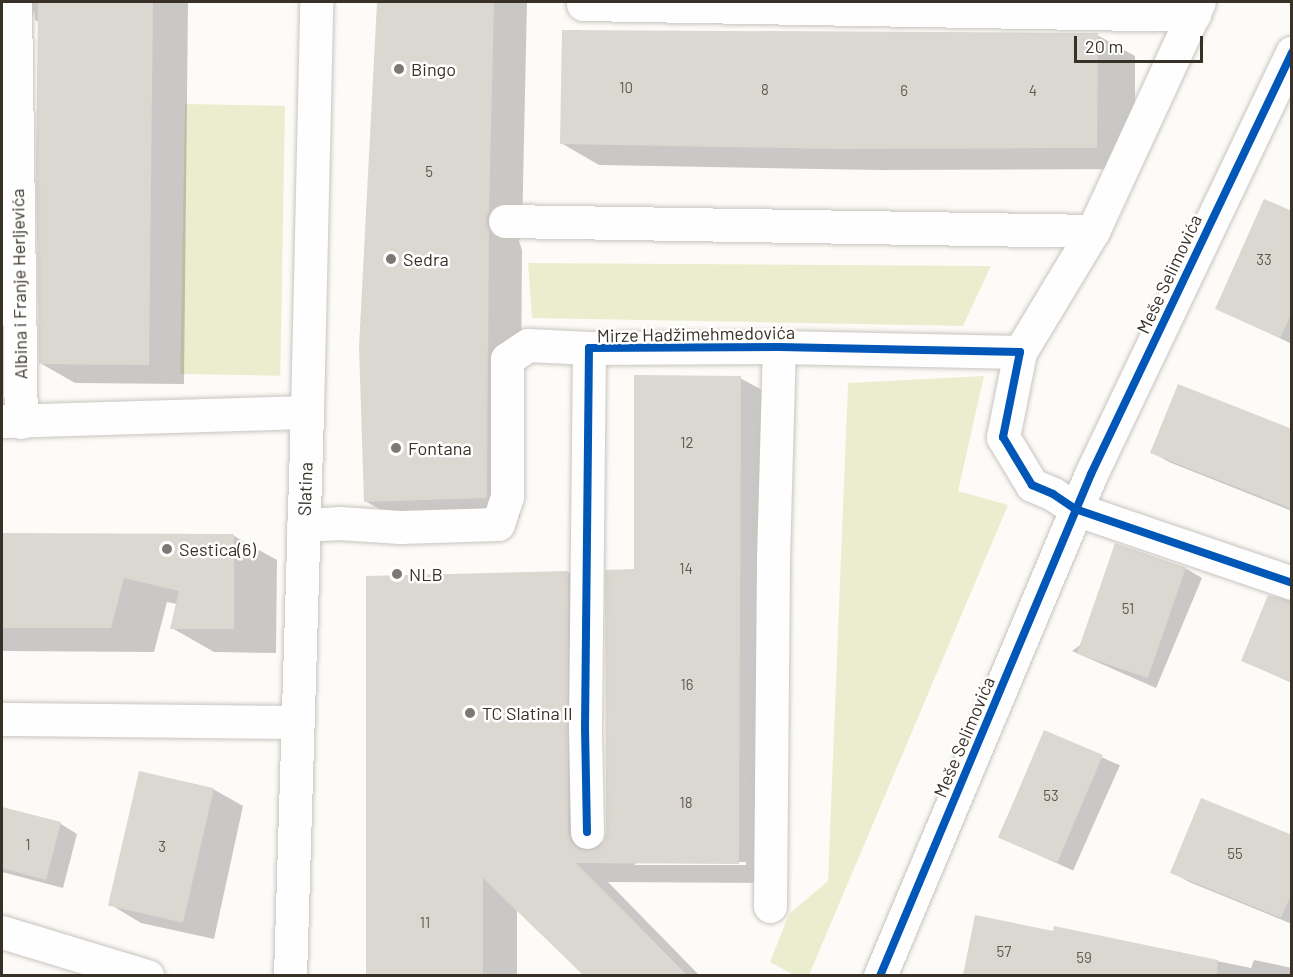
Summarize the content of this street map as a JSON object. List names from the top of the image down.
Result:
{
  "streets": {
    "street": [
      "Meše Selimovića",
      "Albina i Franje Herljevića",
      "Mirze Hadžimehmedovića",
      "Slatina"
    ]
  },
  "crossings": [
    ["Albina i Franje Herljevića", "Slatina"]
  ],
  "places": [
    "Bingo",
    "Sedra",
    "Fontana",
    "Sestica(6)",
    "NLB",
    "TC Slatina II"
  ],
  "house_numbers": [
    "10",
    "8",
    "6",
    "4",
    "5",
    "33",
    "12",
    "14",
    "51",
    "16",
    "53",
    "18",
    "1",
    "3",
    "55",
    "11",
    "57",
    "59"
  ],
  "scale_bar": "20 m"
}
